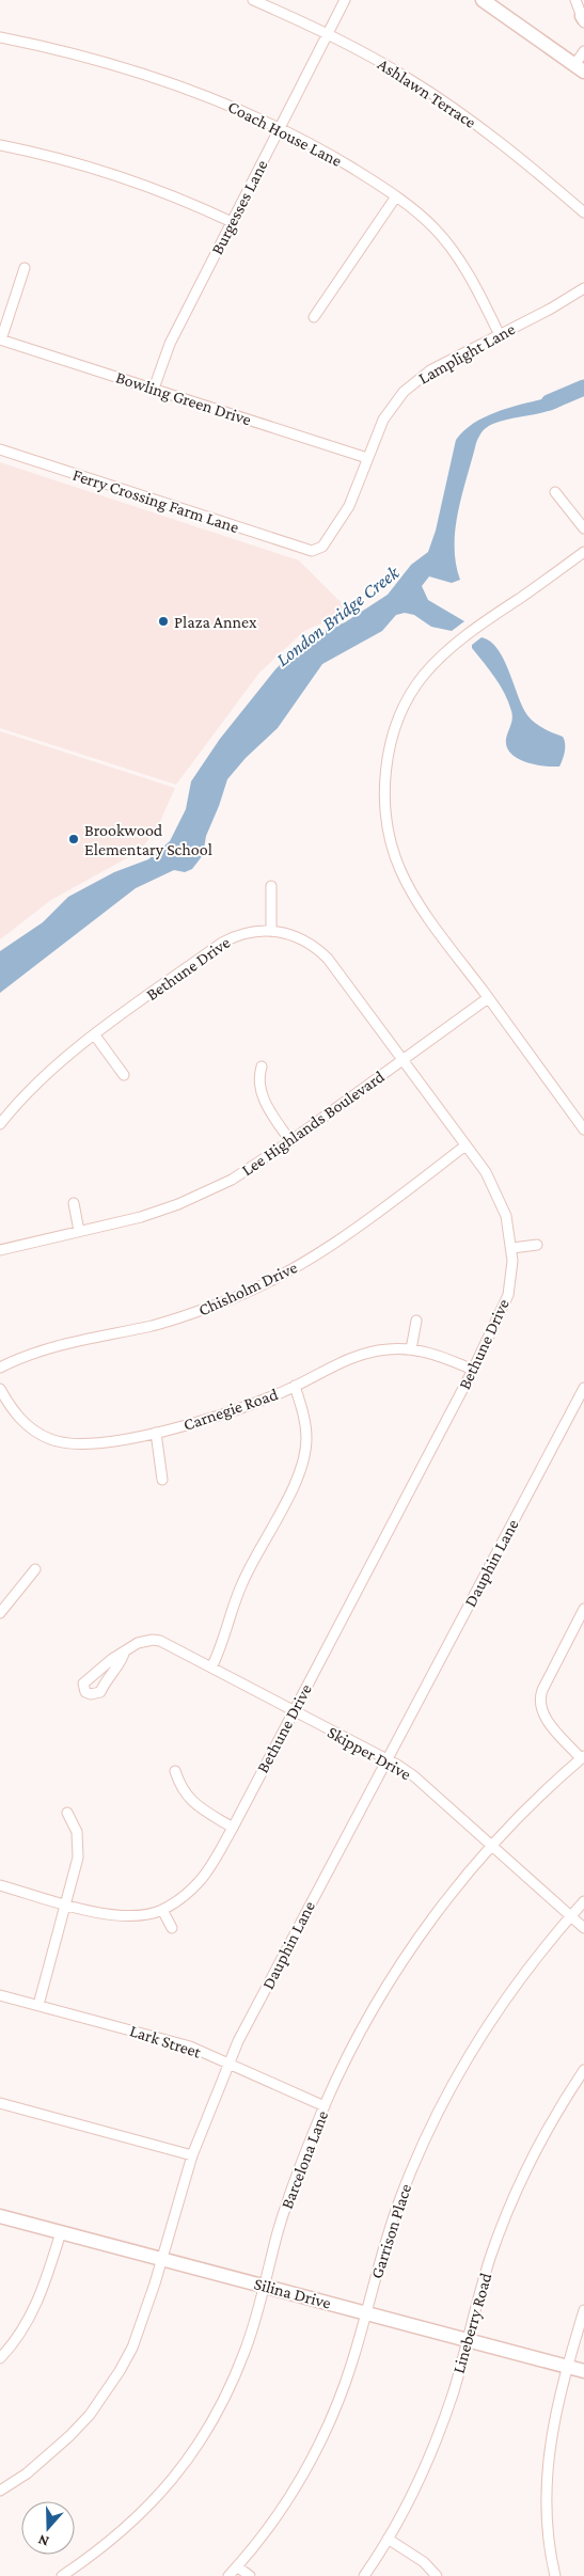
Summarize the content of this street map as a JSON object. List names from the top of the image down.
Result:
{
  "streets": {
    "street": [
      "Ashlawn Terrace",
      "Coach House Lane",
      "Burgesses Lane",
      "Lamplight Lane",
      "Bowling Green Drive",
      "Ferry Crossing Farm Lane",
      "Bethune Drive",
      "Lee Highlands Boulevard",
      "Chisholm Drive",
      "Carnegie Road",
      "Dauphin Lane",
      "Skipper Drive",
      "Lark Street",
      "Barcelona Lane",
      "Garrison Place",
      "Silina Drive",
      "Lineberry Road"
    ]
  },
  "crossings": [
    ["Ashlawn Terrace", "Burgesses Lane"],
    ["Coach House Lane", "Burgesses Lane"],
    ["Coach House Lane", "Lamplight Lane"],
    ["Burgesses Lane", "Bowling Green Drive"],
    ["Lamplight Lane", "Bowling Green Drive"],
    ["Lamplight Lane", "Ferry Crossing Farm Lane"],
    ["Bethune Drive", "Lee Highlands Boulevard"],
    ["Bethune Drive", "Chisholm Drive"],
    ["Bethune Drive", "Carnegie Road"],
    ["Bethune Drive", "Skipper Drive"],
    ["Dauphin Lane", "Skipper Drive"],
    ["Dauphin Lane", "Lark Street"],
    ["Dauphin Lane", "Silina Drive"],
    ["Skipper Drive", "Barcelona Lane"],
    ["Skipper Drive", "Garrison Place"],
    ["Lark Street", "Barcelona Lane"],
    ["Barcelona Lane", "Silina Drive"],
    ["Garrison Place", "Silina Drive"],
    ["Silina Drive", "Lineberry Road"]
  ],
  "water": ["London Bridge Creek"],
  "places": ["Plaza Annex", "Brookwood Elementary School"],
  "north": "bottom"
}
